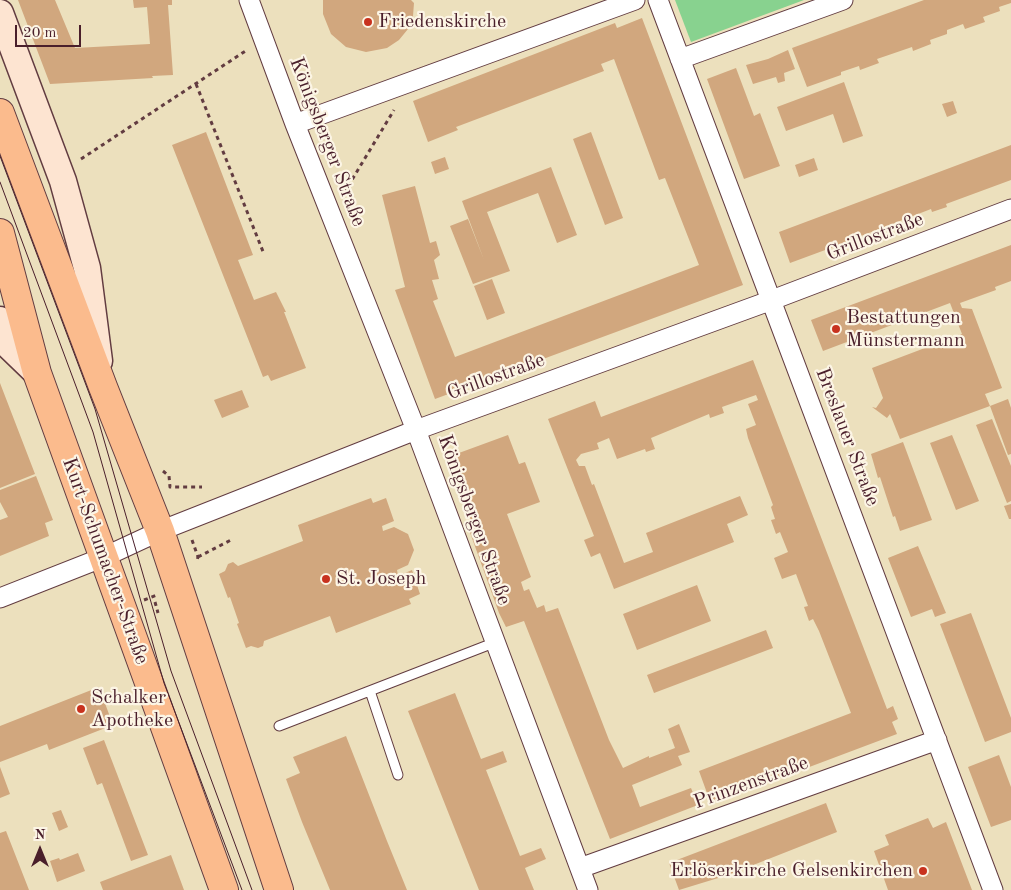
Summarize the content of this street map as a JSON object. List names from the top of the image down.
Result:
{
  "streets": {
    "main road": ["Kurt-Schumacher-Straße"],
    "street": [
      "Königsberger Straße",
      "Grillostraße",
      "Breslauer Straße",
      "Prinzenstraße"
    ]
  },
  "crossings": [
    ["Königsberger Straße", "Grillostraße"],
    ["Königsberger Straße", "Prinzenstraße"],
    ["Grillostraße", "Breslauer Straße"],
    ["Grillostraße", "Kurt-Schumacher-Straße"],
    ["Breslauer Straße", "Prinzenstraße"]
  ],
  "places": [
    "Friedenskirche",
    "Bestattungen Münstermann",
    "St. Joseph",
    "Schalker Apotheke",
    "Erlöserkirche Gelsenkirchen"
  ],
  "scale_bar": "20 m",
  "north": "top"
}
